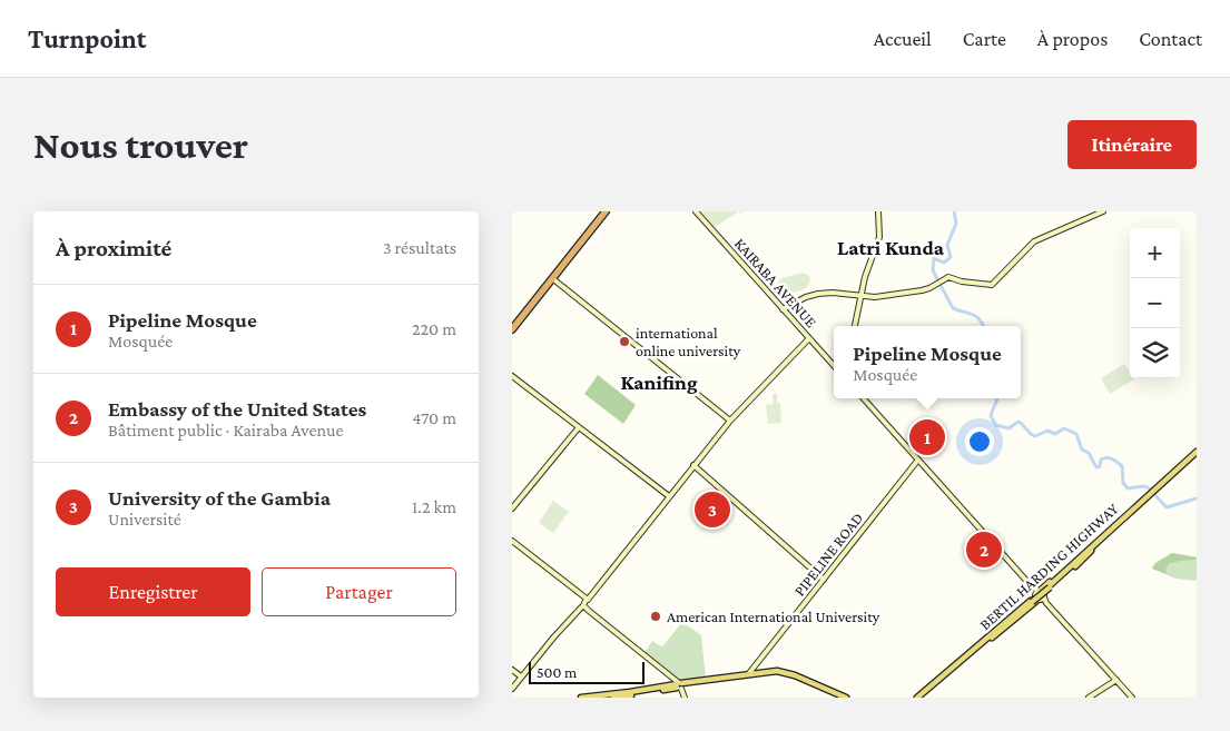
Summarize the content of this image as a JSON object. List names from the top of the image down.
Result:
{
  "streets": {
    "main road": ["BERTIL HARDING HIGHWAY"],
    "street": ["KAIRABA AVENUE", "PIPELINE ROAD"]
  },
  "districts": ["Latri Kunda", "Kanifing"],
  "places": ["international online university", "American International University"],
  "scale_bar": "500 m",
  "page": {
    "header": "Turnpoint",
    "nav": [
      "Accueil",
      "Carte",
      "À propos",
      "Contact"
    ],
    "buttons": [
      "Itinéraire",
      ["Enregistrer", "Partager"]
    ],
    "title": "Nous trouver",
    "heading": ["À proximité", "3 résultats"],
    "map_buttons": ["+", "−"],
    "list": [
      {
        "mark": "1",
        "name": "Pipeline Mosque",
        "note": "Mosquée",
        "value": "220 m"
      },
      {
        "mark": "2",
        "name": "Embassy of the United States",
        "note": "Bâtiment public · Kairaba Avenue",
        "value": "470 m"
      },
      {
        "mark": "3",
        "name": "University of the Gambia",
        "note": "Université",
        "value": "1.2 km"
      }
    ],
    "popup": ["Pipeline Mosque", "Mosquée"],
    "pins": ["1", "3", "2"],
    "scale": "500 m"
  }
}
